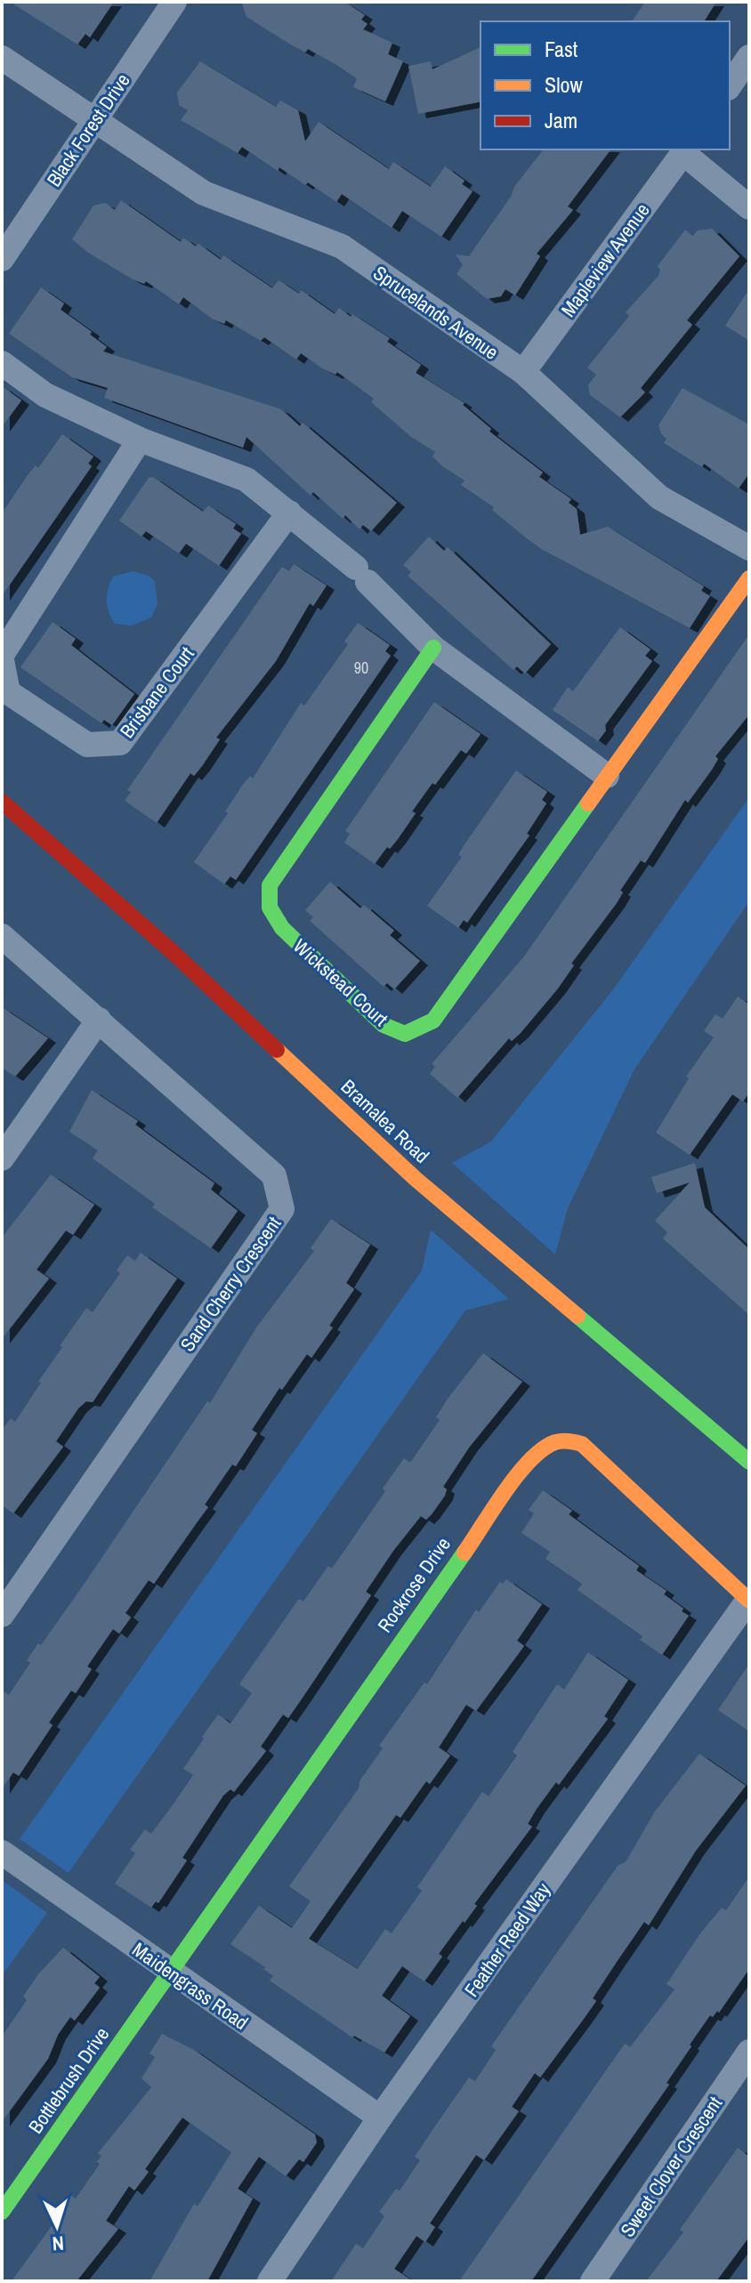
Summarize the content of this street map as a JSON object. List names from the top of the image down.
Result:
{
  "streets": {
    "street": [
      "Black Forest Drive",
      "Mapleview Avenue",
      "Sprucelands Avenue",
      "Brisbane Court",
      "Wickstead Court",
      "Bramalea Road",
      "Sand Cherry Crescent",
      "Rockrose Drive",
      "Feather Reed Way",
      "Maidengrass Road",
      "Bottlebrush Drive",
      "Sweet Clover Crescent"
    ]
  },
  "crossings": [
    ["Black Forest Drive", "Sprucelands Avenue"],
    ["Mapleview Avenue", "Sprucelands Avenue"],
    ["Rockrose Drive", "Feather Reed Way"],
    ["Rockrose Drive", "Maidengrass Road"],
    ["Rockrose Drive", "Bottlebrush Drive"],
    ["Feather Reed Way", "Maidengrass Road"],
    ["Maidengrass Road", "Bottlebrush Drive"]
  ],
  "house_numbers": ["90"],
  "legend": ["Fast", "Slow", "Jam"],
  "north": "bottom"
}
